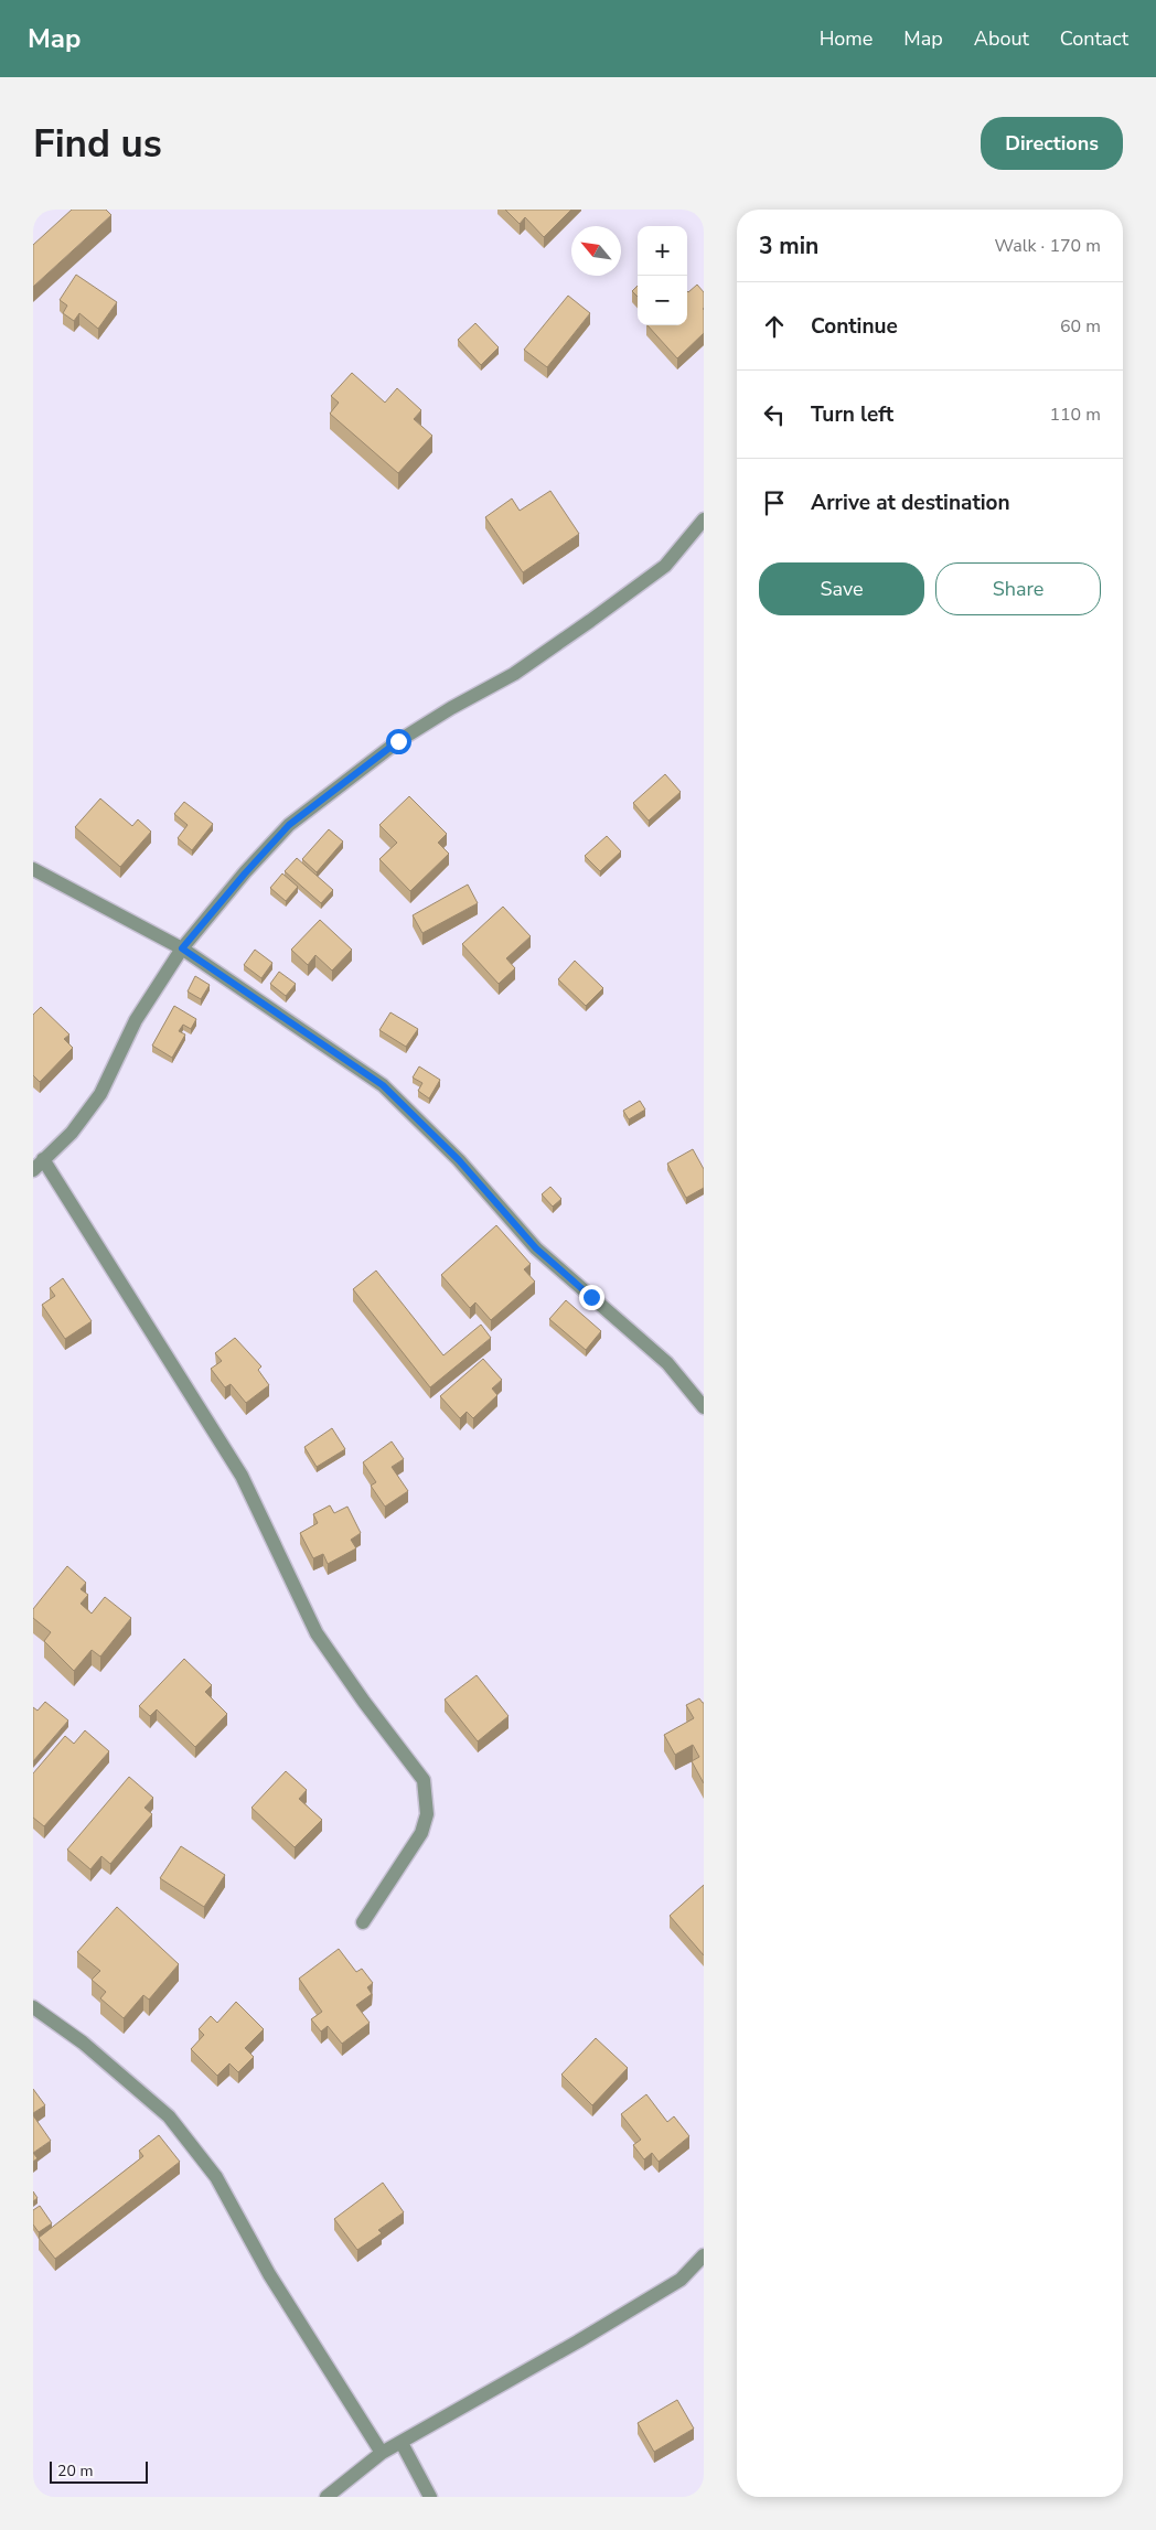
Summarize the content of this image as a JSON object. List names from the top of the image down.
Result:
{
  "scale_bar": "20 m",
  "north": "top left",
  "page": {
    "header": "Map",
    "nav": [
      "Home",
      "Map",
      "About",
      "Contact"
    ],
    "buttons": [
      "Directions",
      ["Save", "Share"]
    ],
    "title": "Find us",
    "heading": ["3 min", "Walk · 170 m"],
    "map_buttons": ["+", "−"],
    "list": [
      ["Continue", "60 m"],
      ["Turn left", "110 m"],
      "Arrive at destination"
    ],
    "scale": "20 m"
  }
}
